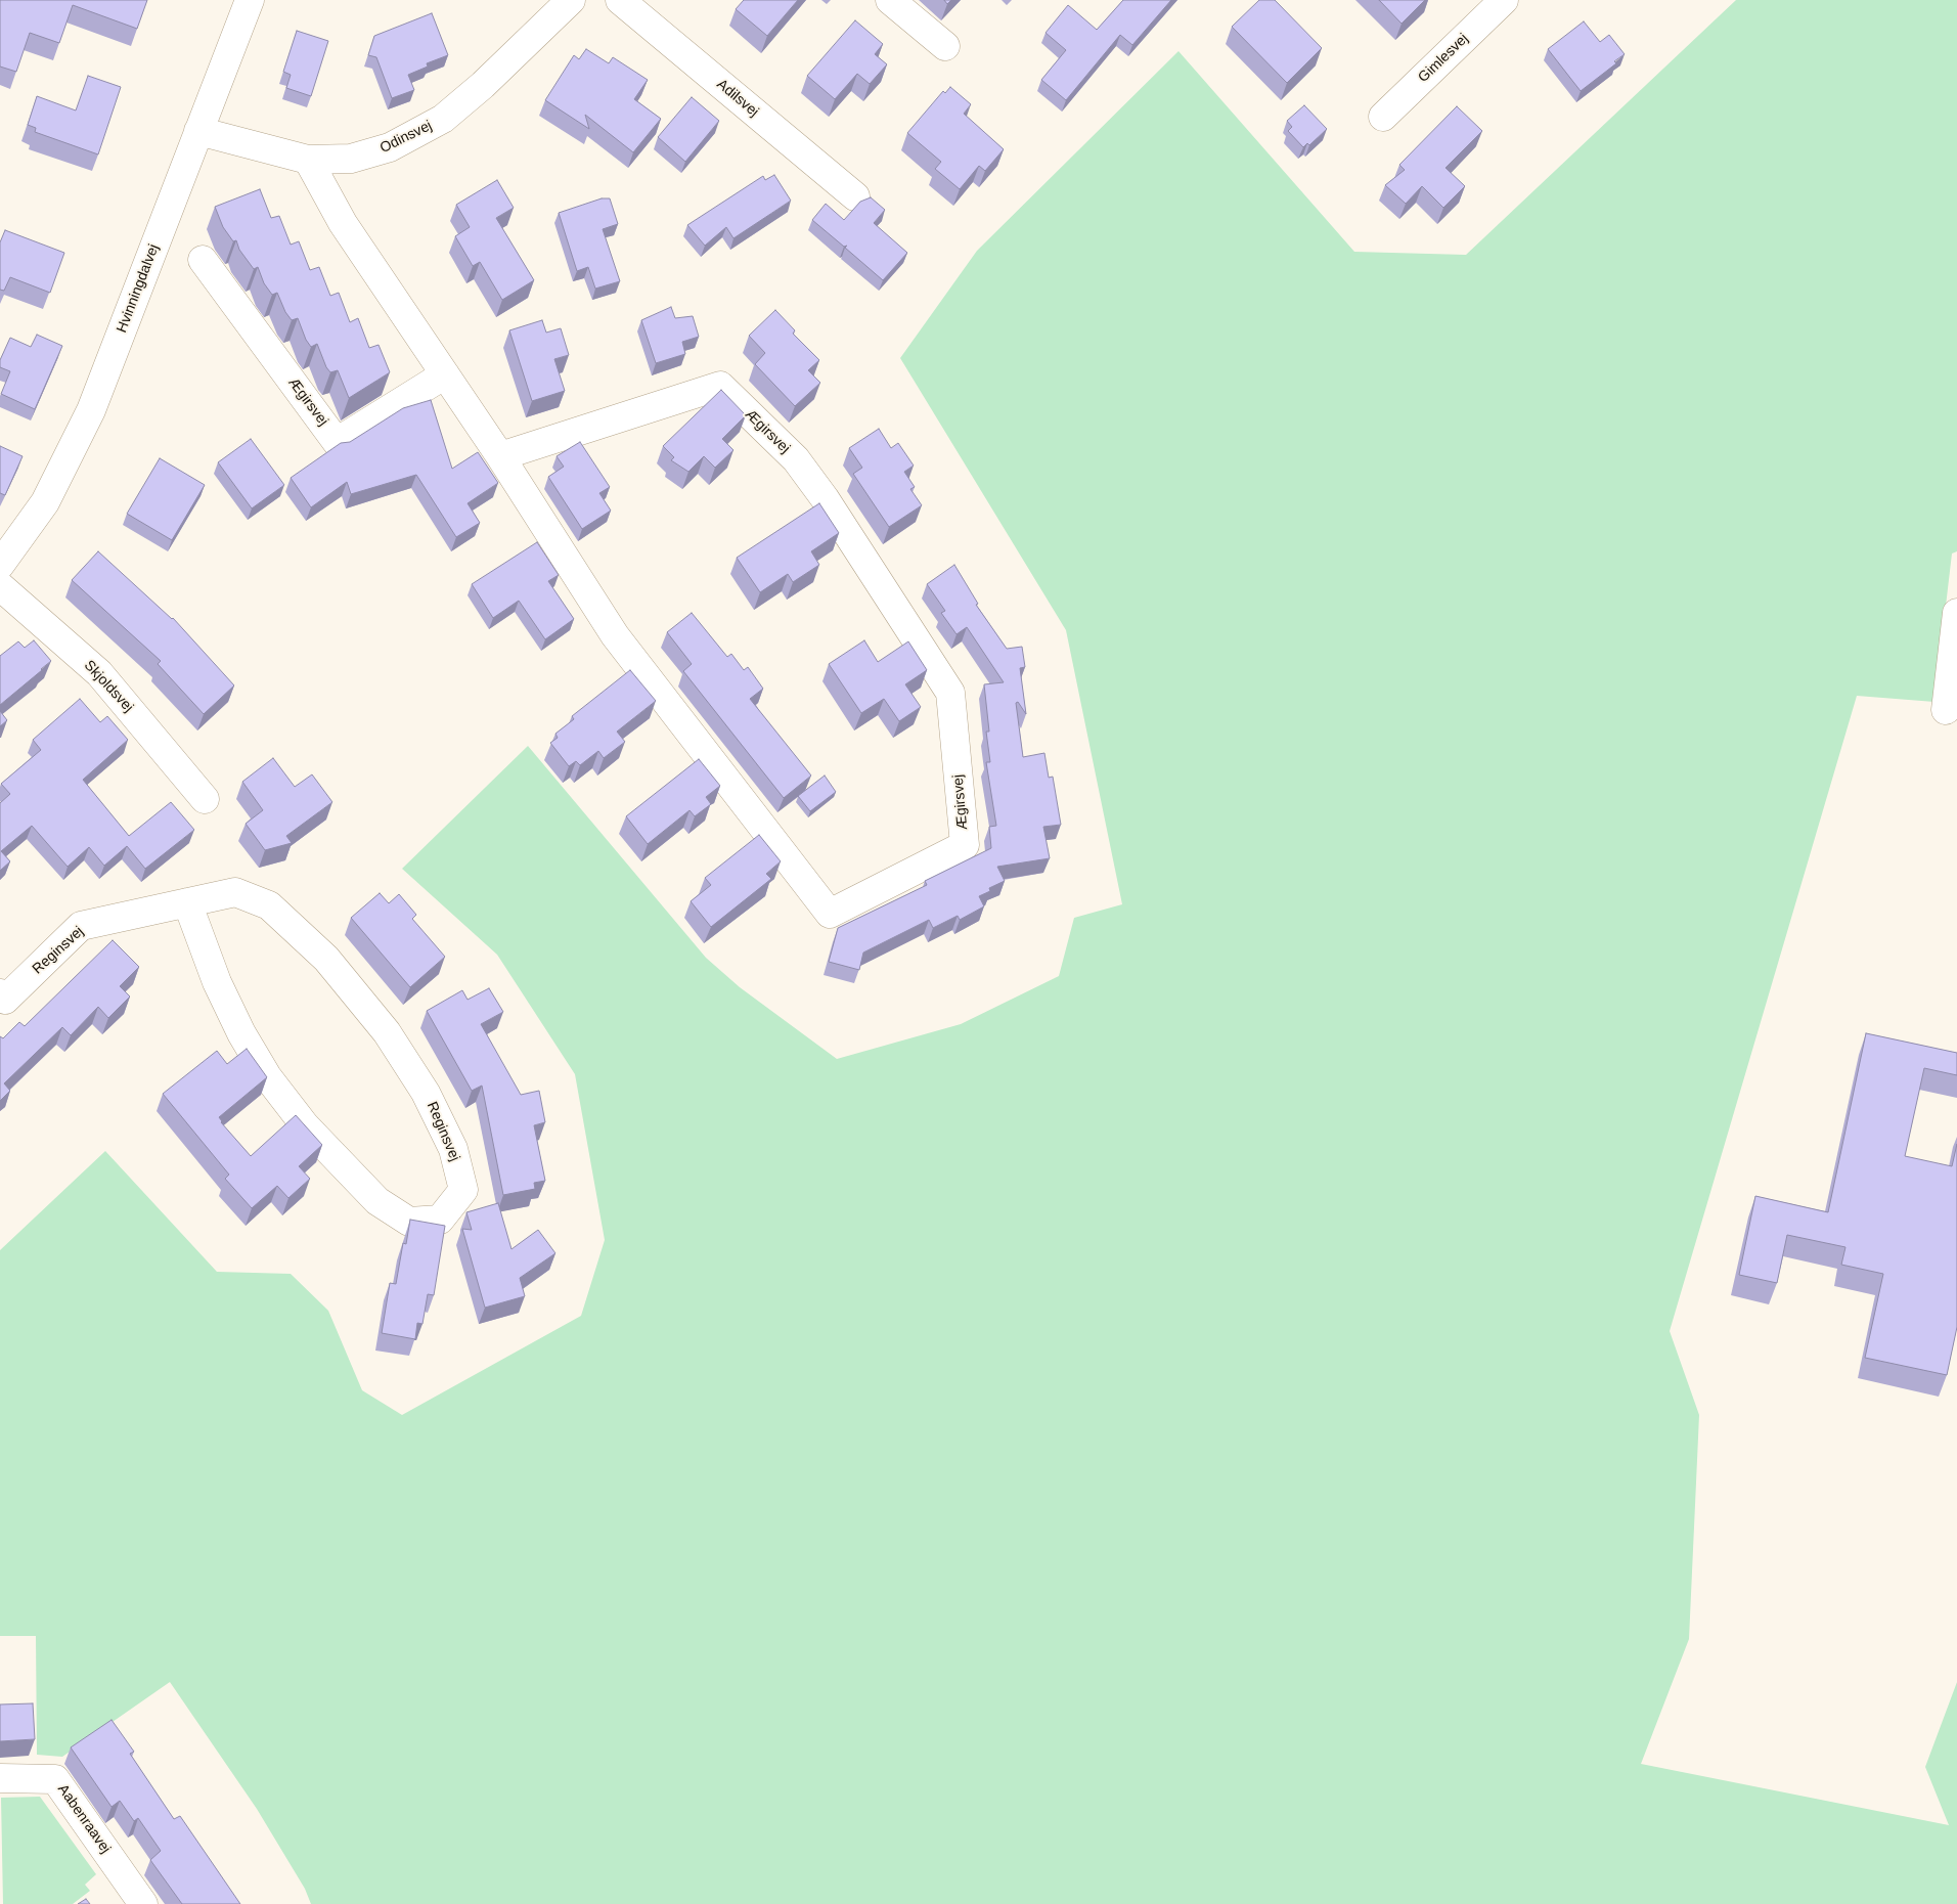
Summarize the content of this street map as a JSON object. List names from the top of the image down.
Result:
{
  "streets": {
    "street": [
      "Gimlesvej",
      "Adilsvej",
      "Odinsvej",
      "Hvinningdalvej",
      "Ægirsvej",
      "Skjoldsvej",
      "Reginsvej",
      "Aabenraavej"
    ]
  },
  "crossings": [
    ["Odinsvej", "Hvinningdalvej"],
    ["Odinsvej", "Ægirsvej"]
  ]
}
